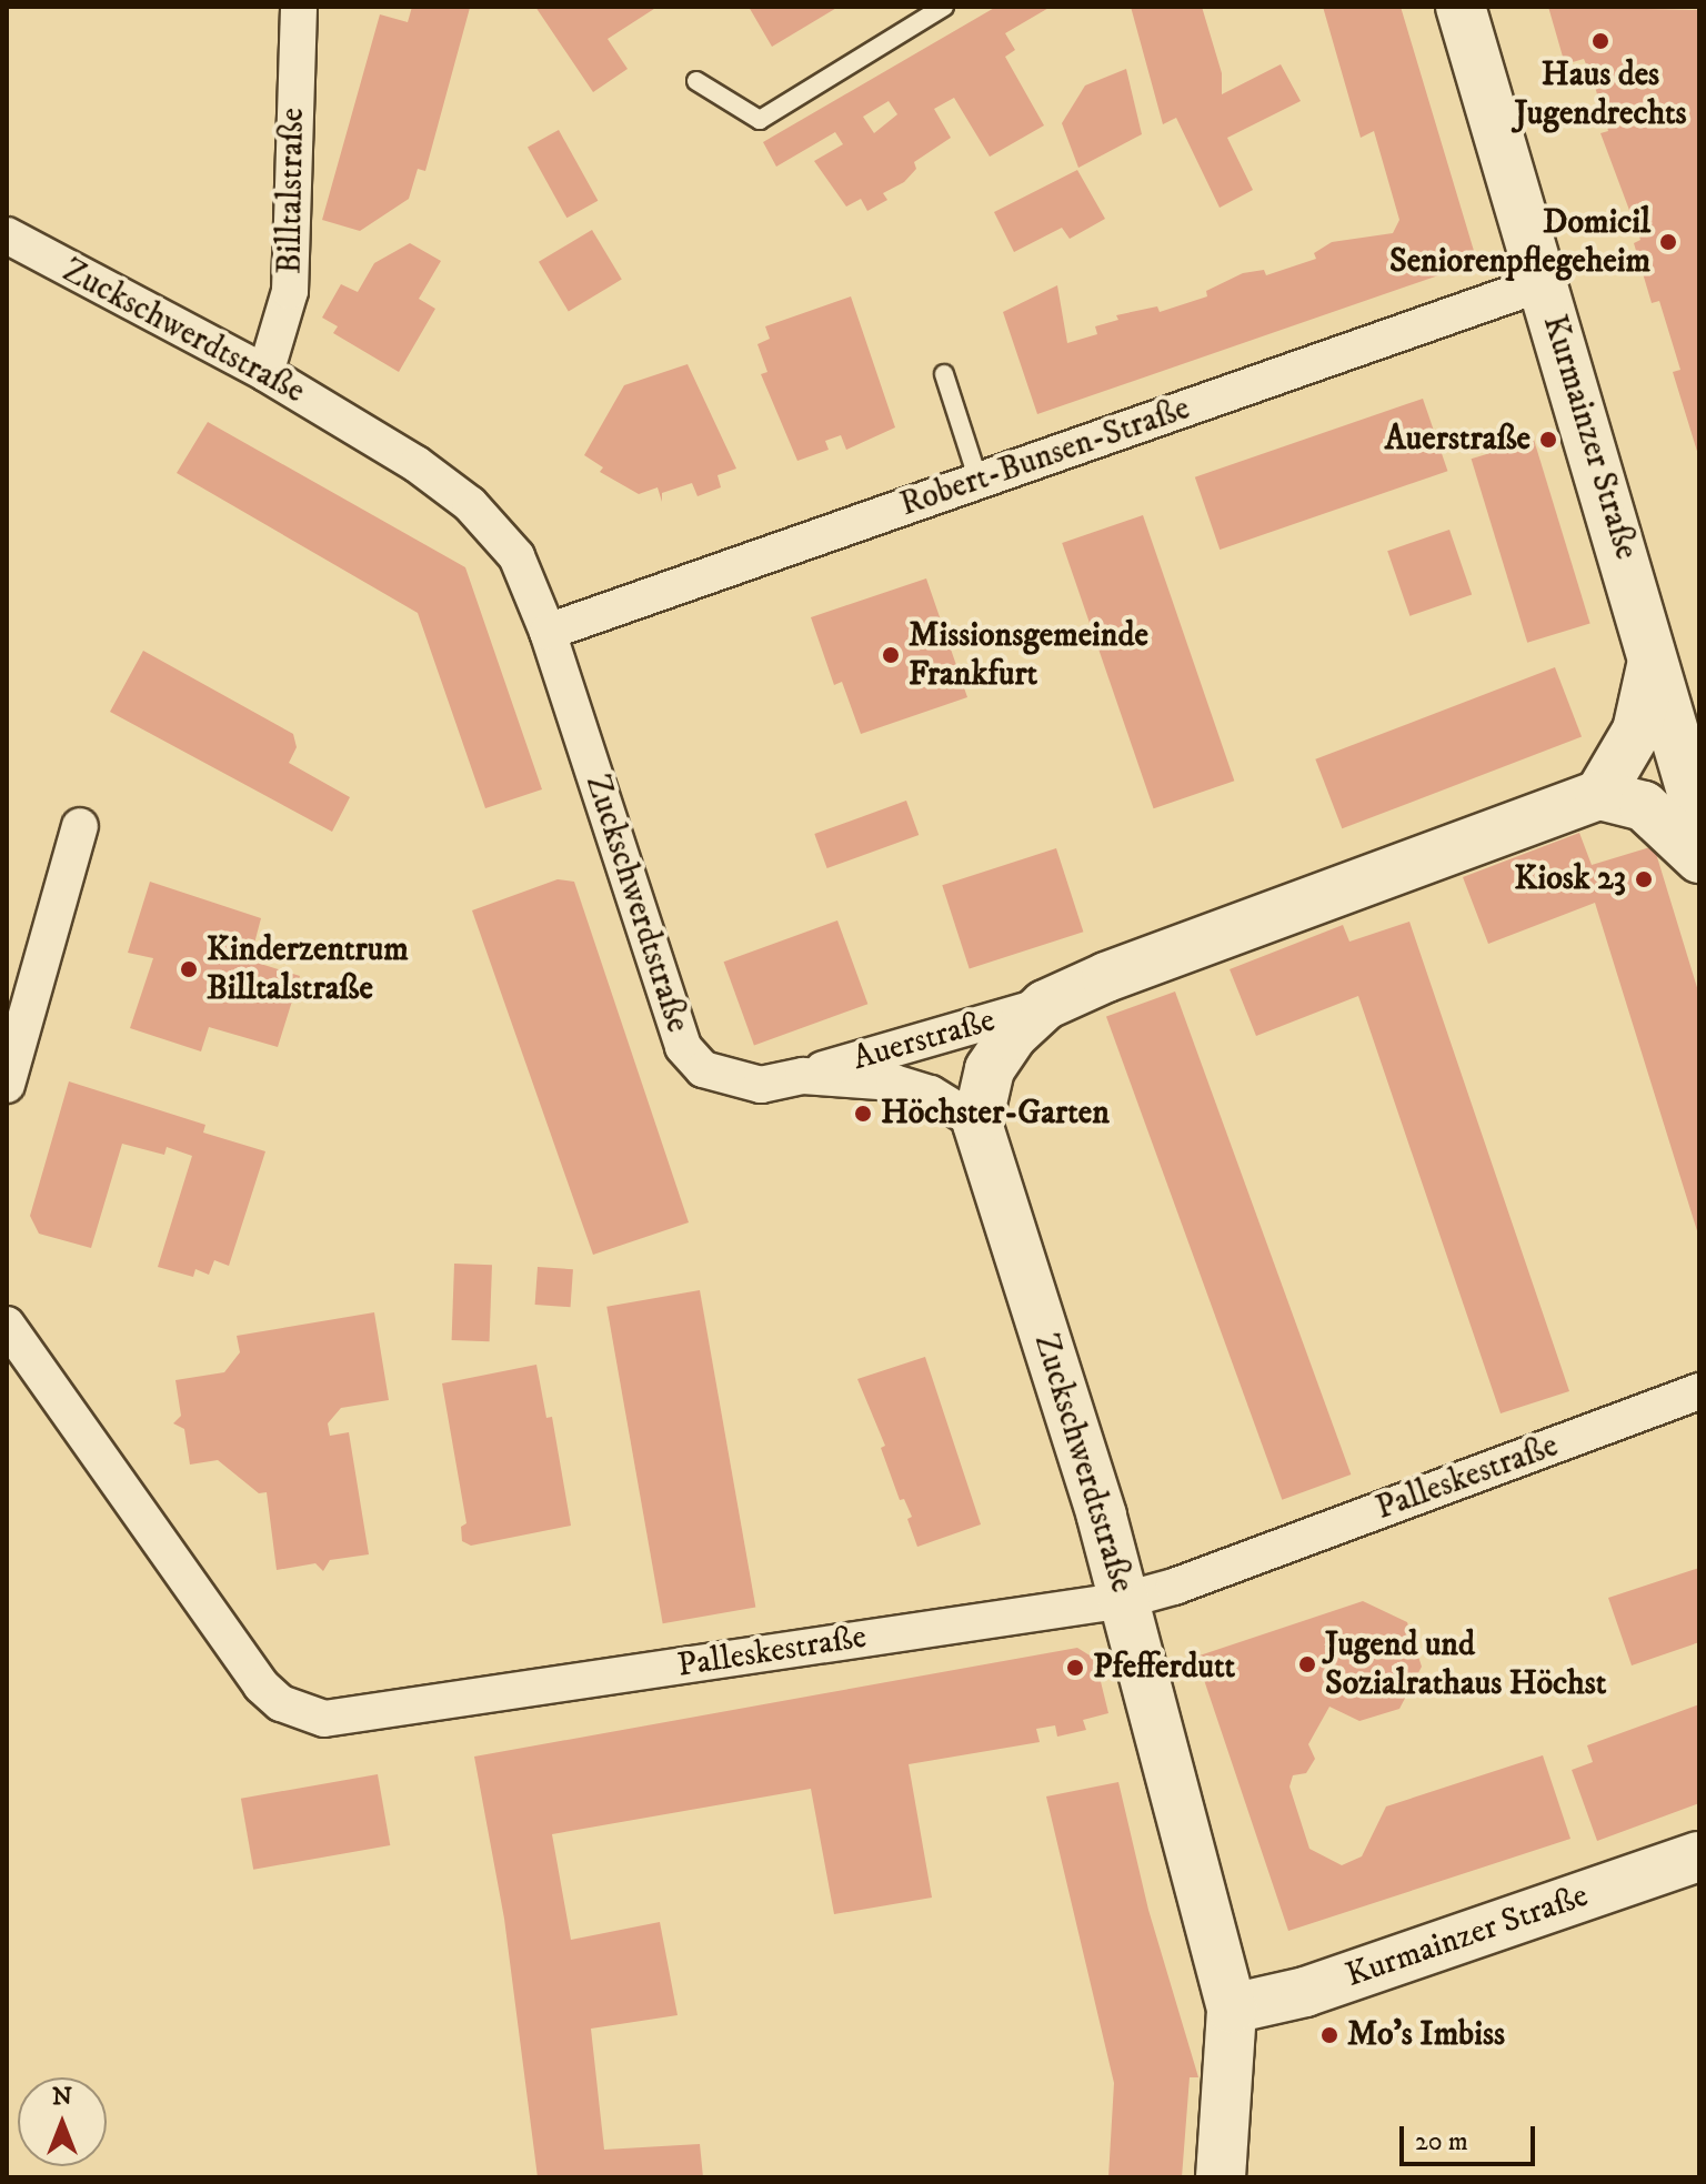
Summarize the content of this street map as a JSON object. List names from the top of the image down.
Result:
{
  "streets": {
    "main road": ["Zuckschwerdtstraße", "Kurmainzer Straße", "Auerstraße"],
    "street": ["Billtalstraße", "Robert-Bunsen-Straße", "Palleskestraße"]
  },
  "crossings": [
    ["Billtalstraße", "Zuckschwerdtstraße"],
    ["Zuckschwerdtstraße", "Kurmainzer Straße"],
    ["Zuckschwerdtstraße", "Robert-Bunsen-Straße"],
    ["Zuckschwerdtstraße", "Auerstraße"],
    ["Zuckschwerdtstraße", "Palleskestraße"],
    ["Kurmainzer Straße", "Robert-Bunsen-Straße"]
  ],
  "places": [
    "Haus des Jugendrechts",
    "Domicil Seniorenpflegeheim",
    "Auerstraße",
    "Missionsgemeinde Frankfurt",
    "Kiosk 23",
    "Kinderzentrum Billtalstraße",
    "Höchster-Garten",
    "Jugend und Sozialrathaus Höchst",
    "Pfefferdutt",
    "Mo's Imbiss"
  ],
  "scale_bar": "20 m",
  "north": "top"
}
